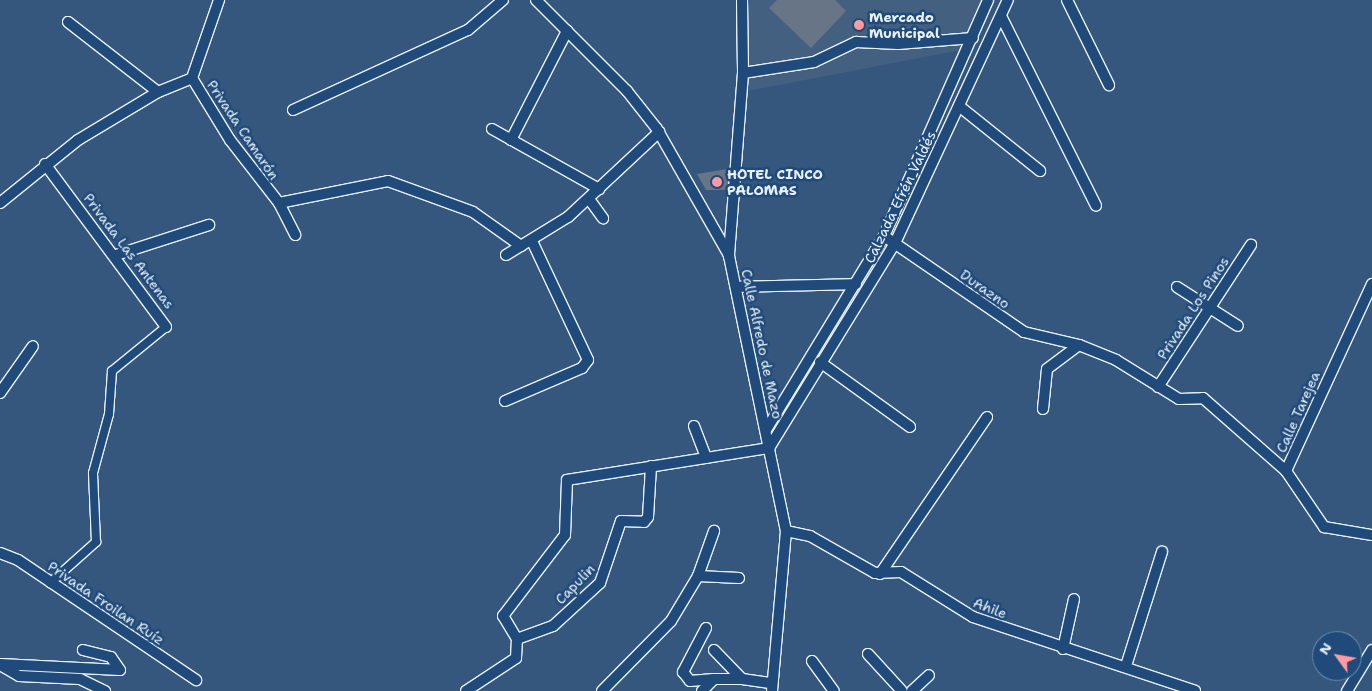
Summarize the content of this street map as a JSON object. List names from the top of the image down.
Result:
{
  "streets": {
    "street": [
      "Privada Camarón",
      "Calzada Efrén Valdés",
      "Privada Las Antenas",
      "Durazno",
      "Privada Los Pinos",
      "Calle Alfredo de Mazo",
      "Calle Tarejea",
      "Capulin",
      "Privada Froilan Ruíz",
      "Ahile"
    ]
  },
  "crossings": [
    ["Calzada Efrén Valdés", "Durazno"],
    ["Calzada Efrén Valdés", "Calle Alfredo de Mazo"],
    ["Privada Las Antenas", "Privada Froilan Ruíz"],
    ["Durazno", "Privada Los Pinos"],
    ["Durazno", "Calle Tarejea"],
    ["Calle Alfredo de Mazo", "Ahile"]
  ],
  "places": ["Mercado Municipal", "HOTEL CINCO PALOMAS"],
  "north": "top left"
}
